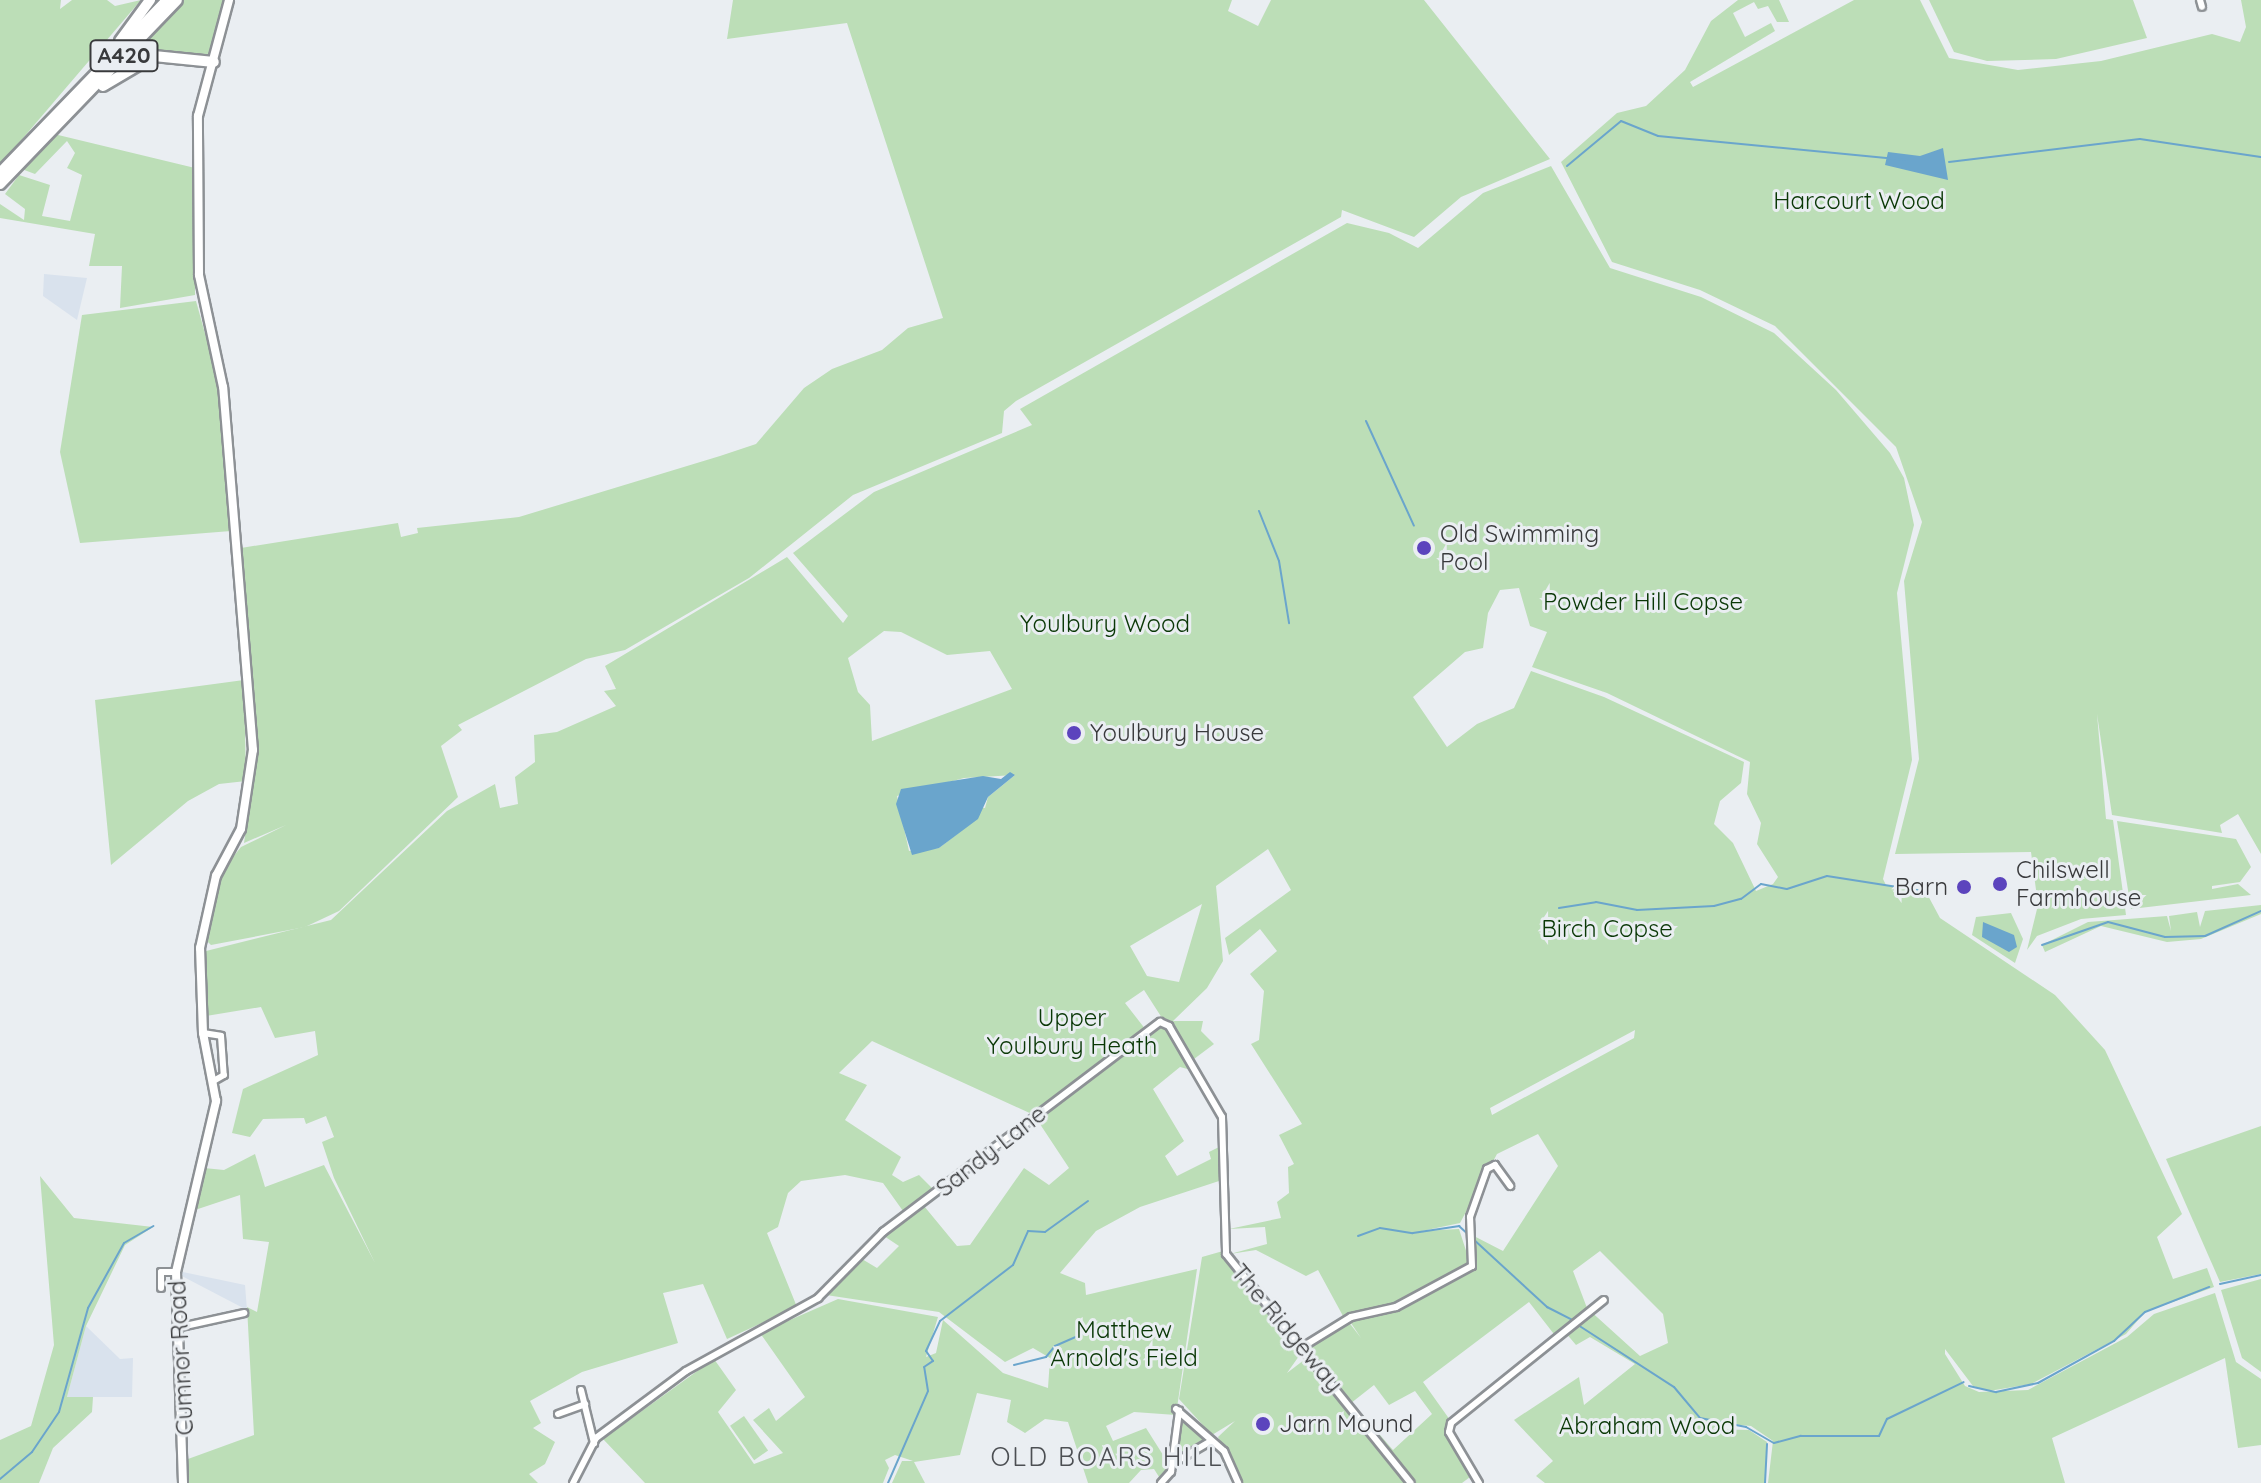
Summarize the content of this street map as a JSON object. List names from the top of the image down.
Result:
{
  "streets": {
    "highway": ["A420"],
    "main road": ["Cumnor Road"],
    "street": ["Sandy Lane", "The Ridgeway"]
  },
  "crossings": [
    ["Sandy Lane", "The Ridgeway"]
  ],
  "districts": ["OLD BOARS HILL"],
  "parks": [
    "Harcourt Wood",
    "Powder Hill Copse",
    "Youlbury Wood",
    "Birch Copse",
    "Upper Youlbury Heath",
    "Matthew Arnold's Field",
    "Abraham Wood"
  ],
  "places": [
    "Old Swimming Pool",
    "Youlbury House",
    "Chilswell Farmhouse",
    "Barn",
    "Jarn Mound"
  ]
}
